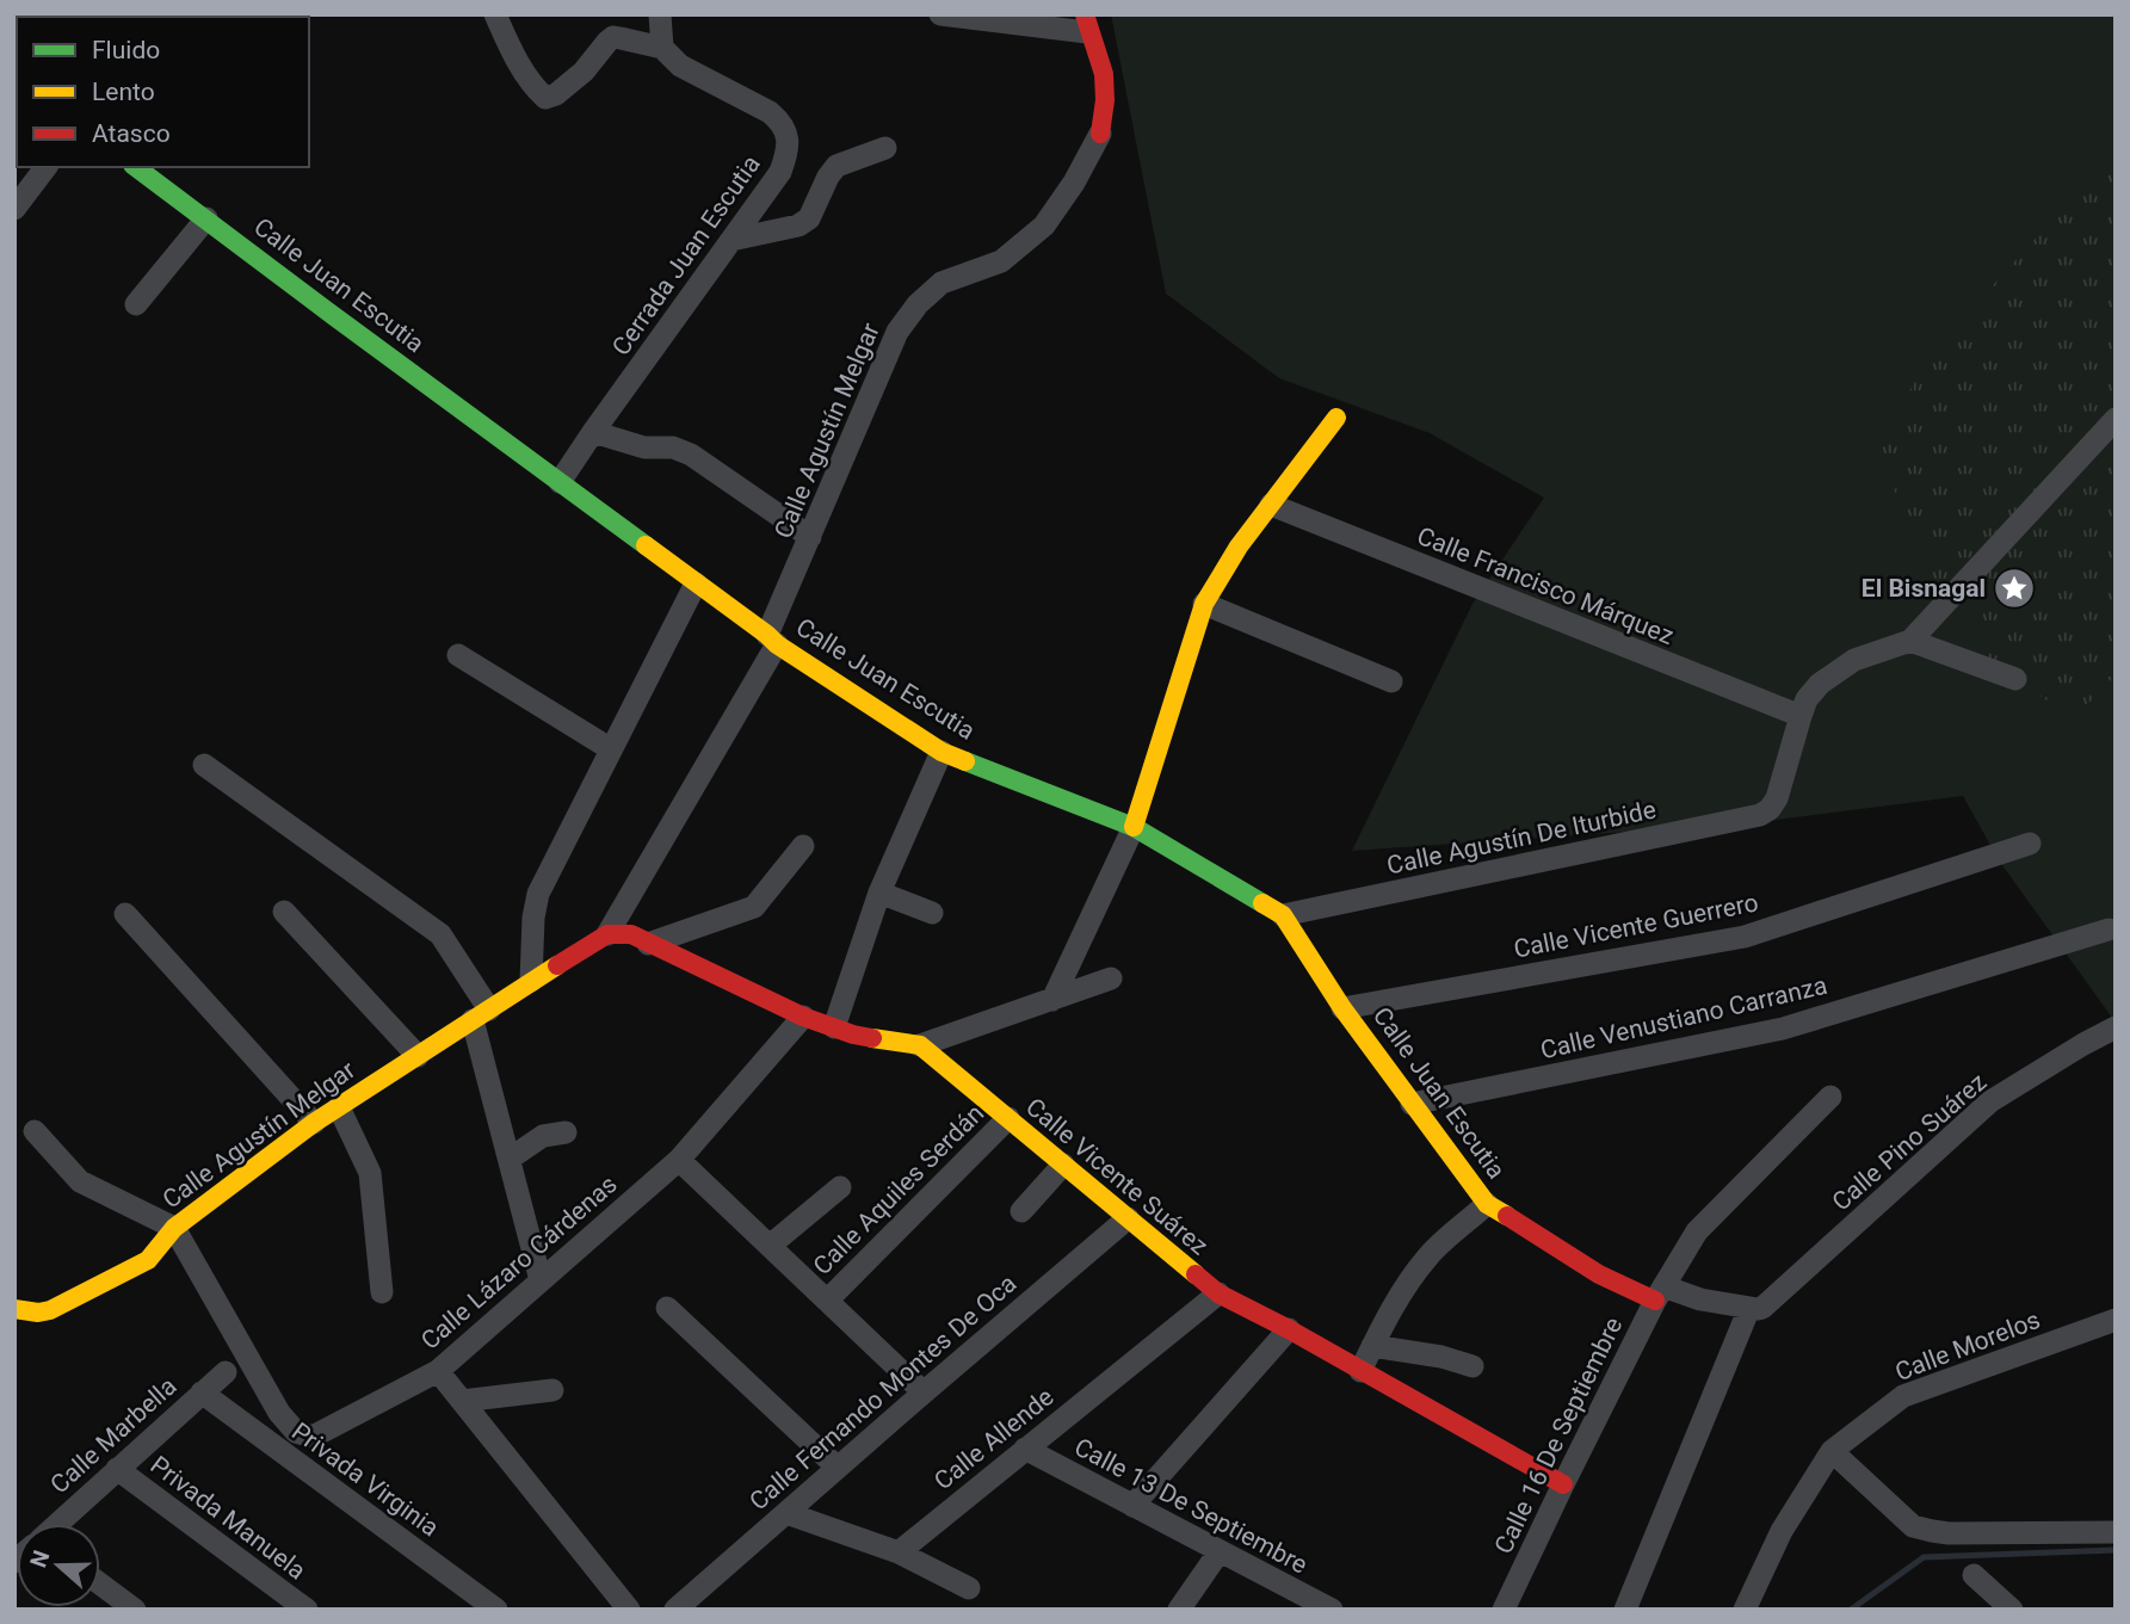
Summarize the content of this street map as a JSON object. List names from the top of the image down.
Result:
{
  "streets": {
    "street": [
      "Cerrada Juan Escutia",
      "Calle Juan Escutia",
      "Calle Agustín Melgar",
      "Calle Francisco Márquez",
      "Calle Agustín De Iturbide",
      "Calle Vicente Guerrero",
      "Calle Venustiano Carranza",
      "Calle Pino Suárez",
      "Calle Vicente Suárez",
      "Calle Aquiles Serdán",
      "Calle Lázaro Cárdenas",
      "Calle Morelos",
      "Calle Fernando Montes De Oca",
      "Calle Marbella",
      "Calle 16 De Septiembre",
      "Calle Allende",
      "Privada Virginia",
      "Calle 13 De Septiembre",
      "Privada Manuela"
    ]
  },
  "crossings": [
    ["Cerrada Juan Escutia", "Calle Juan Escutia"],
    ["Calle Juan Escutia", "Calle Agustín Melgar"],
    ["Calle Juan Escutia", "Calle Agustín De Iturbide"],
    ["Calle Juan Escutia", "Calle Vicente Guerrero"],
    ["Calle Juan Escutia", "Calle Venustiano Carranza"],
    ["Calle Juan Escutia", "Calle 16 De Septiembre"],
    ["Calle Agustín Melgar", "Calle Lázaro Cárdenas"],
    ["Calle Francisco Márquez", "Calle Agustín De Iturbide"],
    ["Calle Vicente Suárez", "Calle Aquiles Serdán"],
    ["Calle Vicente Suárez", "Calle Fernando Montes De Oca"],
    ["Calle Vicente Suárez", "Calle 16 De Septiembre"],
    ["Calle Vicente Suárez", "Calle Allende"],
    ["Calle Marbella", "Privada Virginia"],
    ["Calle Marbella", "Privada Manuela"],
    ["Calle Allende", "Calle 13 De Septiembre"]
  ],
  "places": {
    "place": ["El Bisnagal"]
  },
  "legend": ["Fluido", "Lento", "Atasco"],
  "north": "left"
}
